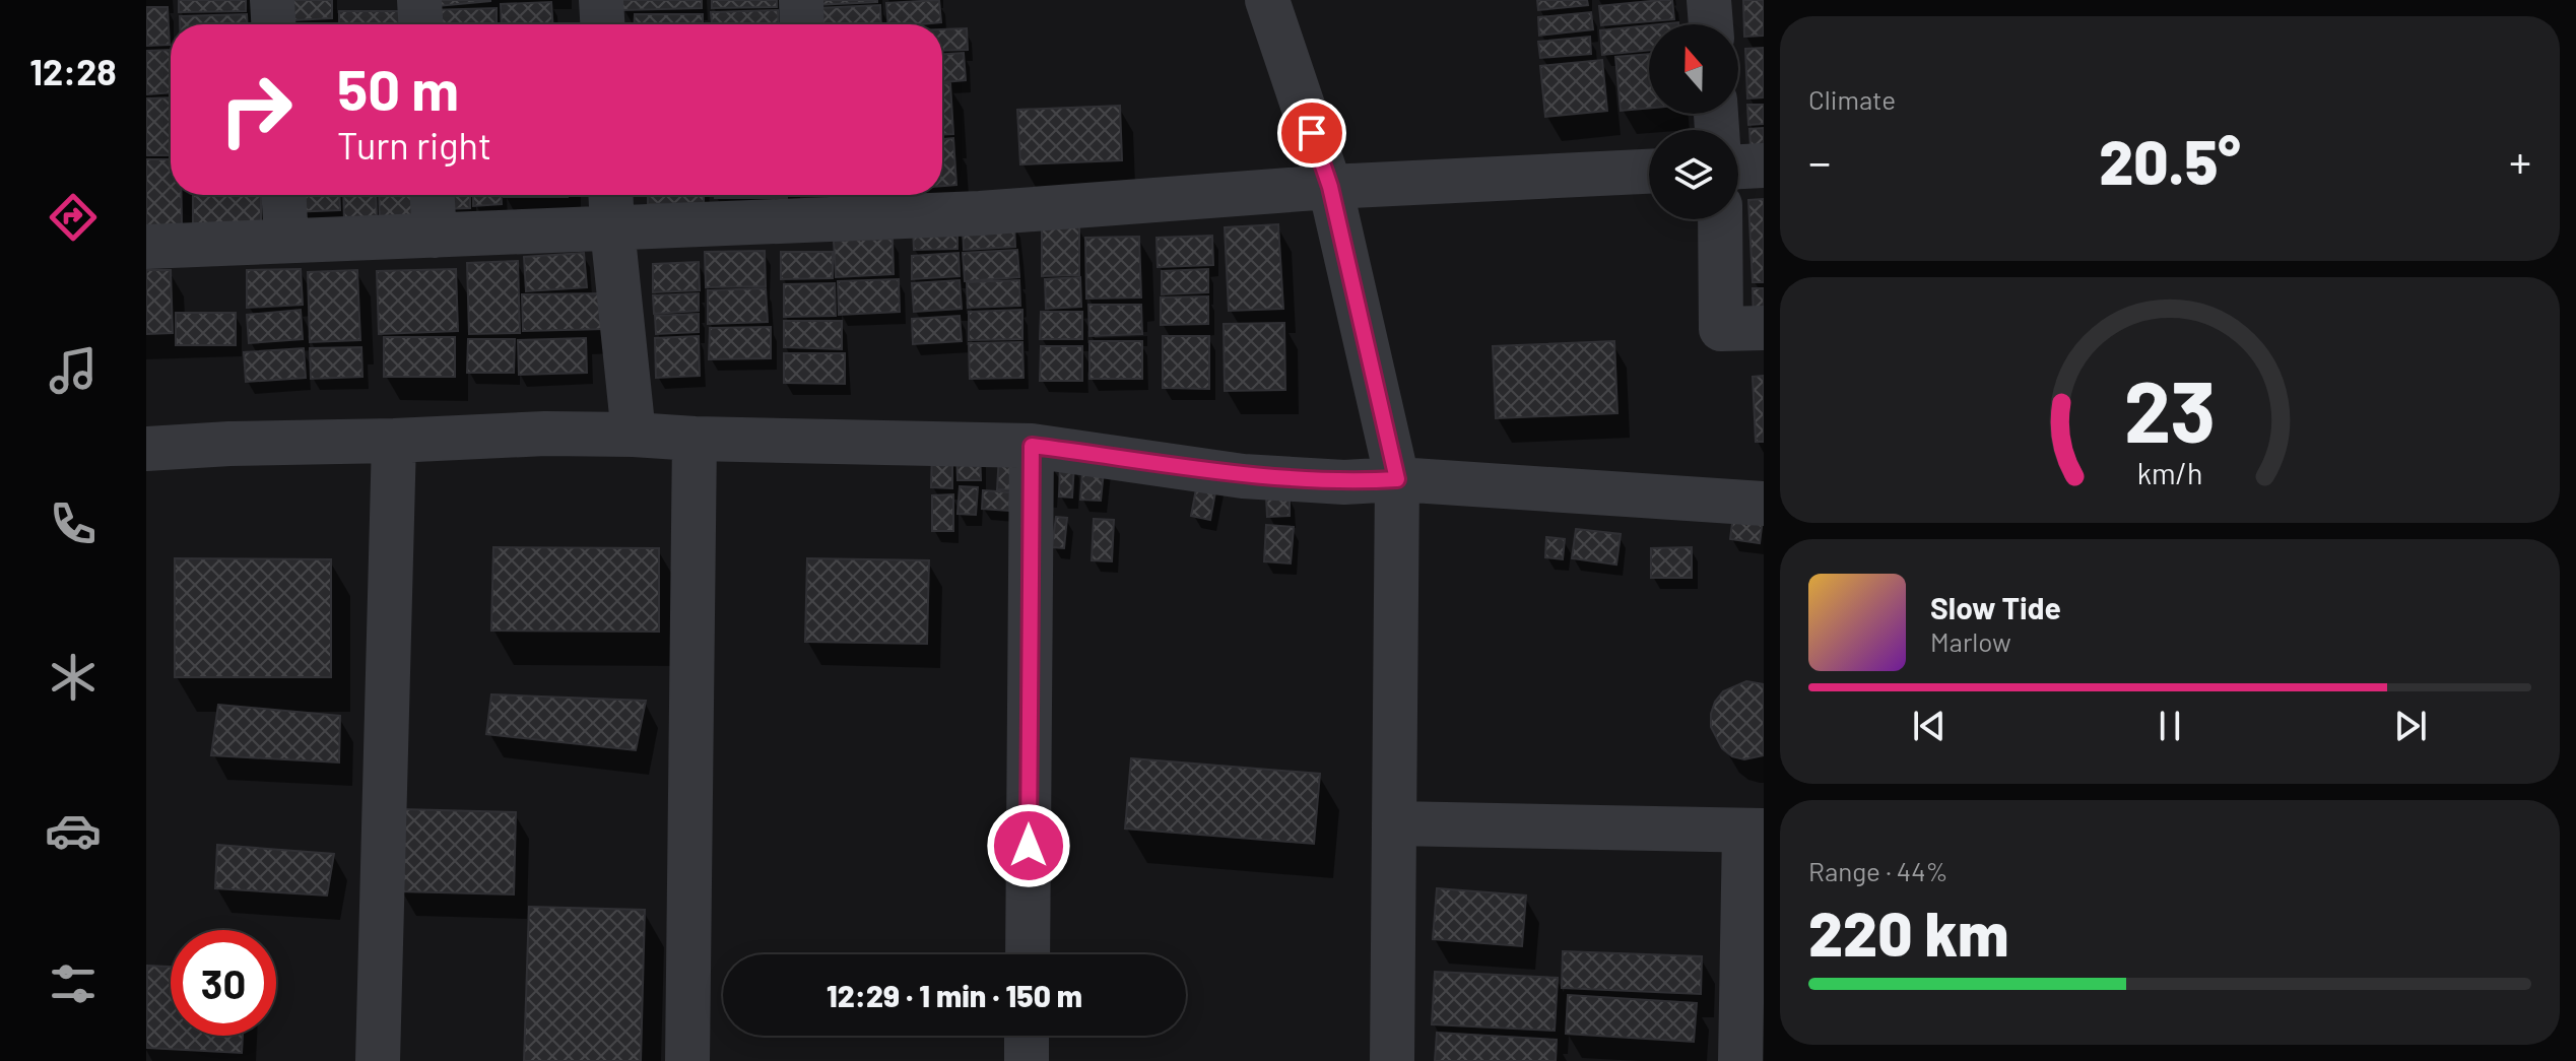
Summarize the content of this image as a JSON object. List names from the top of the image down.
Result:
{
  "north": "top",
  "page": {
    "tabs": "12:28",
    "tile": [
      "Climate",
      ["Range · 44%", "220 km"]
    ],
    "turn": ["50 m", "Turn right"],
    "heat": ["−", "20.5°", "+"],
    "song": ["Slow Tide", "Marlow"],
    "limit": "30",
    "trip": "12:29 · 1 min · 150 m",
    "gauge": ["23", "km/h"]
  }
}
